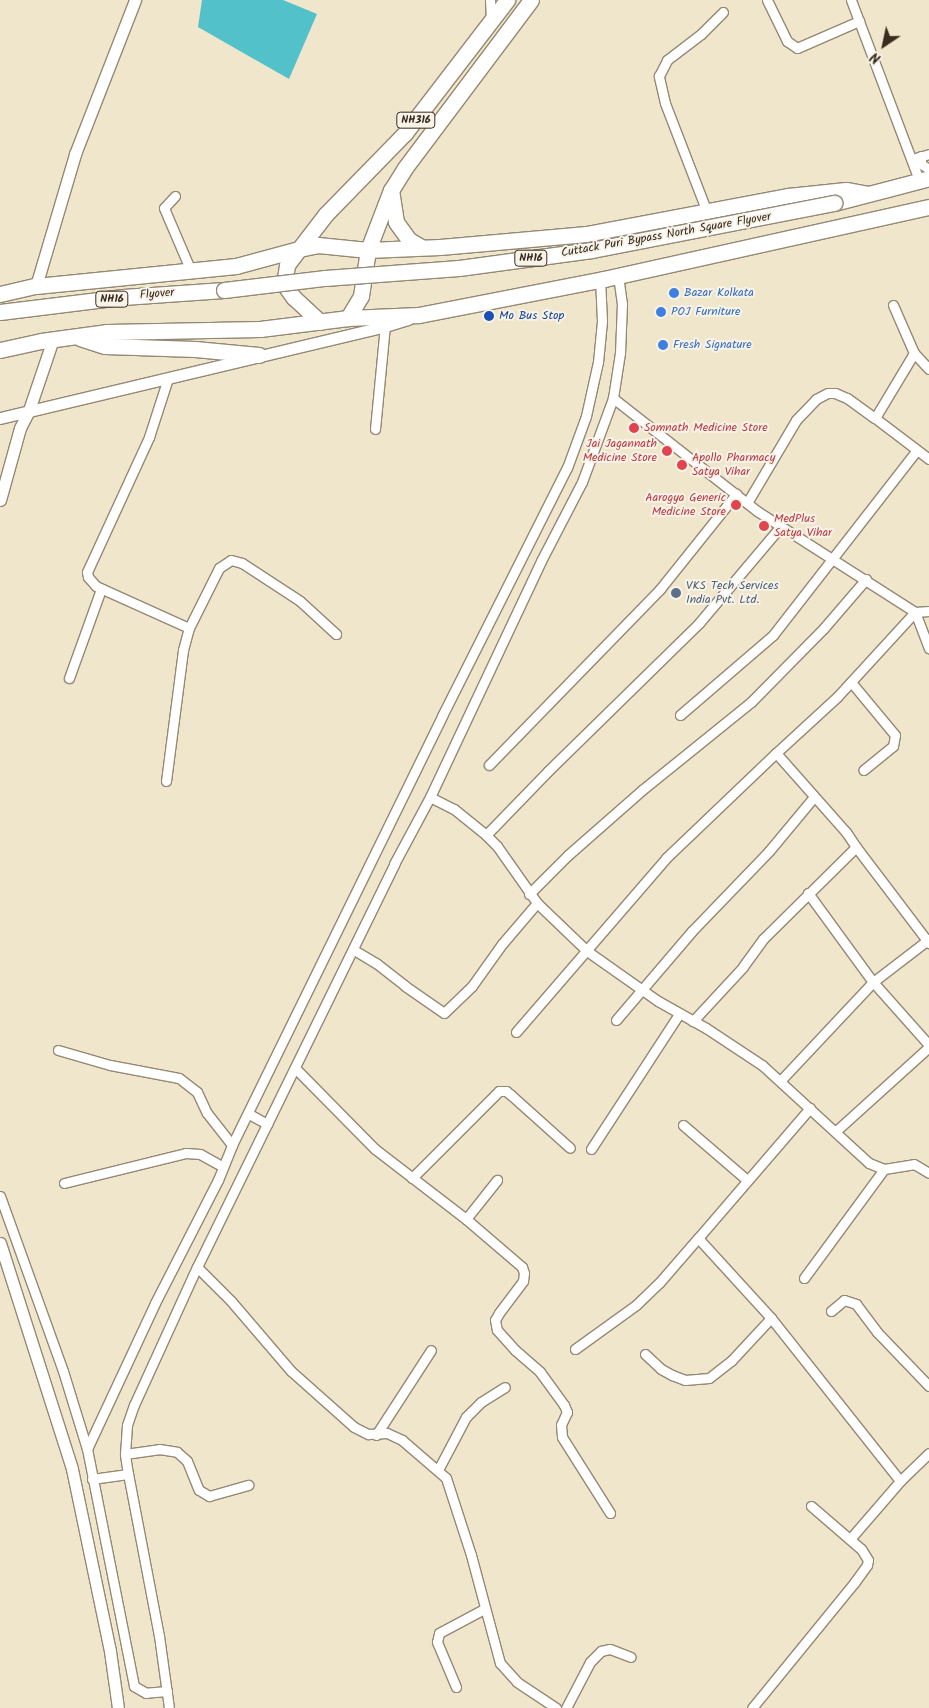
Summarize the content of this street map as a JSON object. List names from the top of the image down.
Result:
{
  "streets": {
    "highway": [
      "NH316",
      "Cuttack Puri Bypass North Square Flyover",
      "NH16",
      "Flyover"
    ]
  },
  "crossings": [
    ["Cuttack Puri Bypass North Square Flyover", "NH16"],
    ["Cuttack Puri Bypass North Square Flyover", "Flyover"]
  ],
  "places": [
    "Bazar Kolkata",
    "POJ Furniture",
    "Mo Bus Stop",
    "Fresh Signature",
    "Somnath Medicine Store",
    "Jai Jagannath Medicine Store",
    "Apollo Pharmacy Satya Vihar",
    "Aarogya Generic Medicine Store",
    "MedPlus Satya Vihar",
    "VKS Tech Services India Pvt. Ltd."
  ],
  "north": "bottom left"
}
